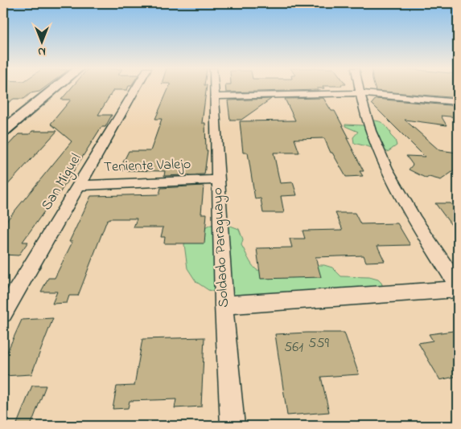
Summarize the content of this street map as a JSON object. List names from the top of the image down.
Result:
{
  "streets": {
    "street": ["Teniente Valejo", "San Miguel", "Soldado Paraguayo"]
  },
  "crossings": [
    ["Teniente Valejo", "San Miguel"],
    ["Teniente Valejo", "Soldado Paraguayo"]
  ],
  "house_numbers": ["559", "561"],
  "north": "bottom"
}
